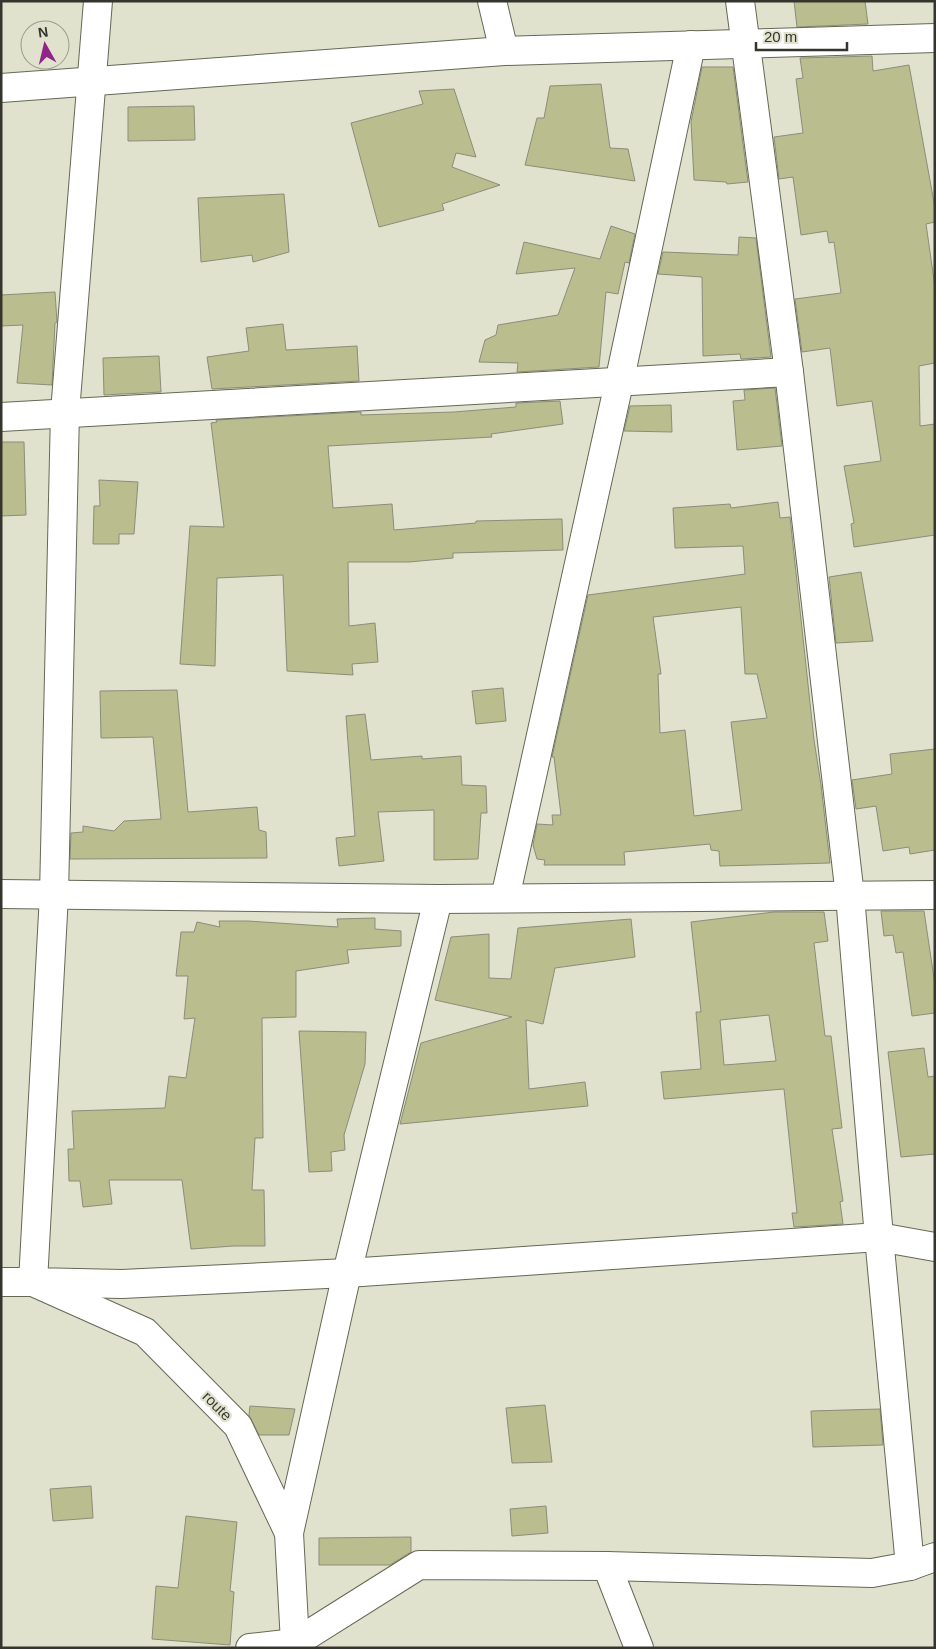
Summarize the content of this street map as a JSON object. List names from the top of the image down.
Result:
{
  "streets": {
    "street": ["route"]
  },
  "scale_bar": "20 m",
  "north": "top"
}
